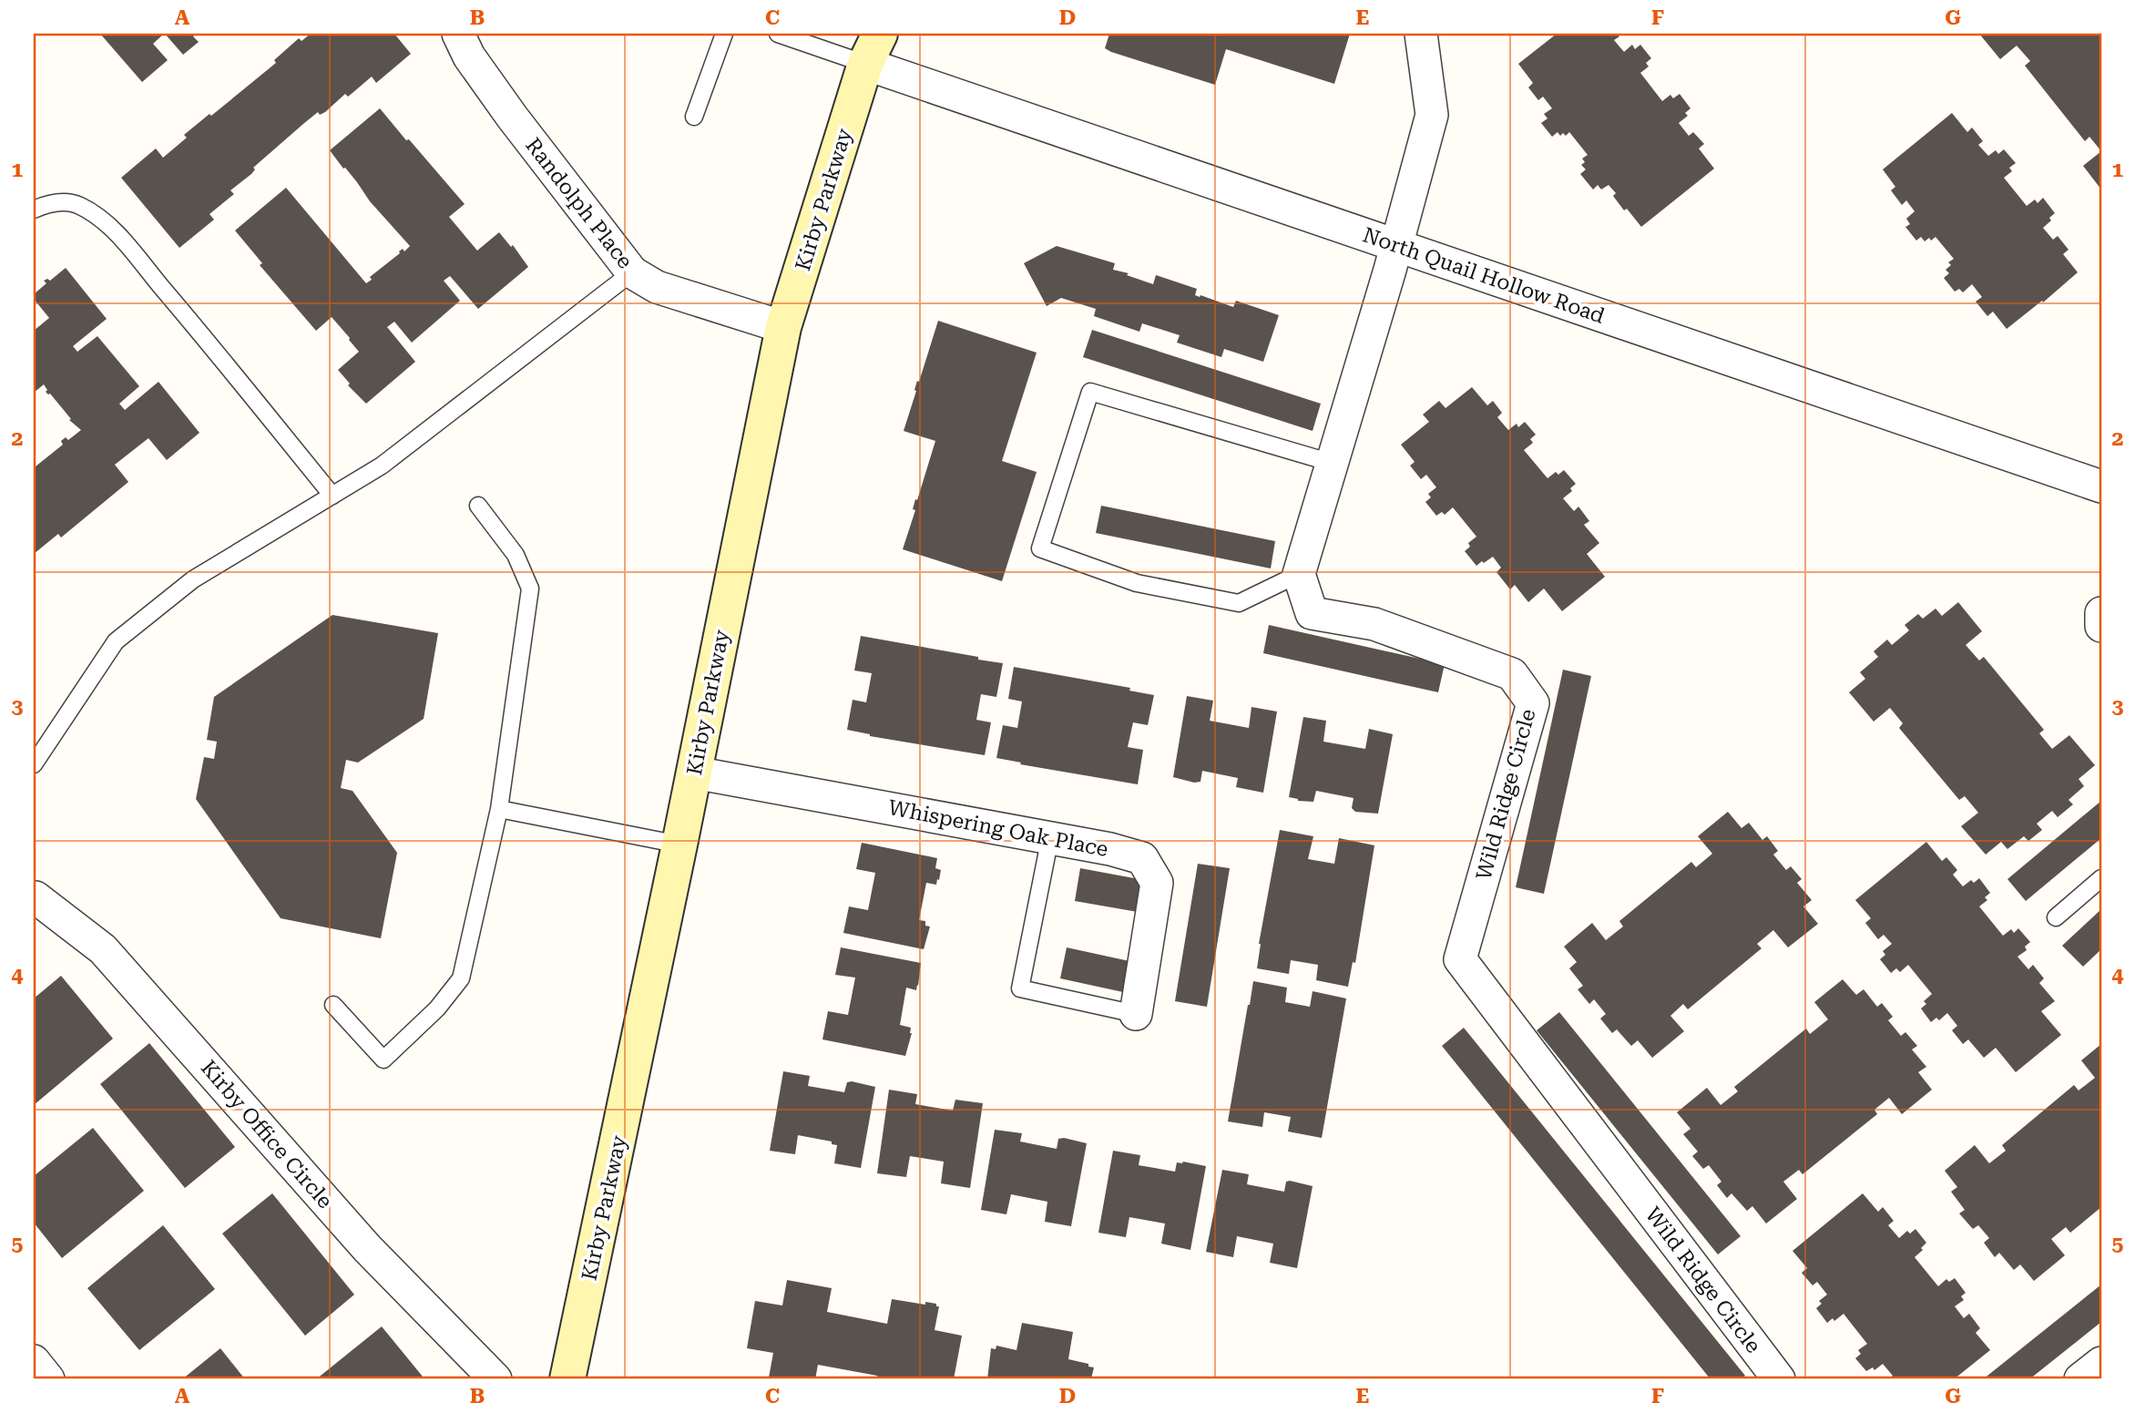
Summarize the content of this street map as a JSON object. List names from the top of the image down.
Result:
{
  "streets": {
    "main road": ["Kirby Parkway"],
    "street": [
      "Randolph Place",
      "North Quail Hollow Road",
      "Wild Ridge Circle",
      "Whispering Oak Place",
      "Kirby Office Circle"
    ]
  },
  "crossings": [
    ["Kirby Parkway", "Randolph Place"],
    ["Kirby Parkway", "North Quail Hollow Road"],
    ["Kirby Parkway", "Whispering Oak Place"]
  ],
  "grid": {
    "columns": [
      "A",
      "B",
      "C",
      "D",
      "E",
      "F",
      "G"
    ],
    "rows": [
      "1",
      "2",
      "3",
      "4",
      "5"
    ]
  }
}
